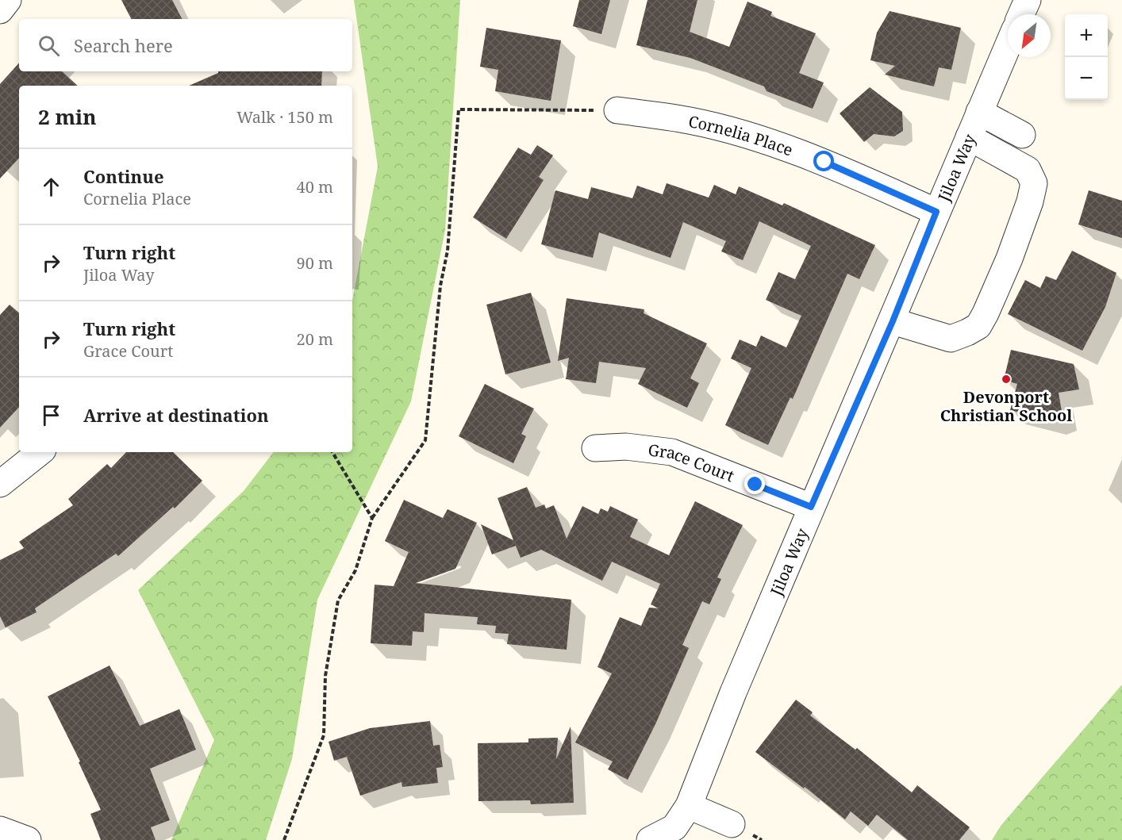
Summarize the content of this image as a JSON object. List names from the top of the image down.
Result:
{
  "streets": {
    "street": ["Cornelia Place", "Jiloa Way", "Grace Court"]
  },
  "crossings": [
    ["Cornelia Place", "Jiloa Way"],
    ["Jiloa Way", "Grace Court"]
  ],
  "places": ["Devonport Christian School"],
  "north": "bottom left",
  "page": {
    "map_buttons": ["+", "−"],
    "search": "Search here",
    "heading": ["2 min", "Walk · 150 m"],
    "list": [
      ["Continue", "Cornelia Place", "40 m"],
      ["Turn right", "Jiloa Way", "90 m"],
      ["Turn right", "Grace Court", "20 m"],
      "Arrive at destination"
    ]
  }
}
